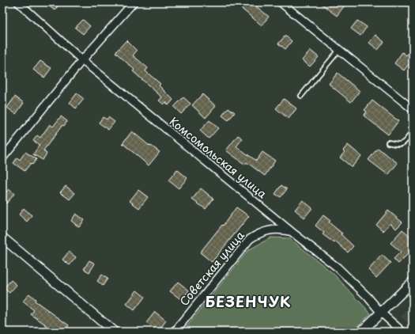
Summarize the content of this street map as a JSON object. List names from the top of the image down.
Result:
{
  "streets": {
    "street": ["Комсомольская улица", "Советская улица"]
  },
  "crossings": [
    ["Комсомольская улица", "Советская улица"]
  ],
  "districts": ["БЕЗЕНЧУК"]
}
